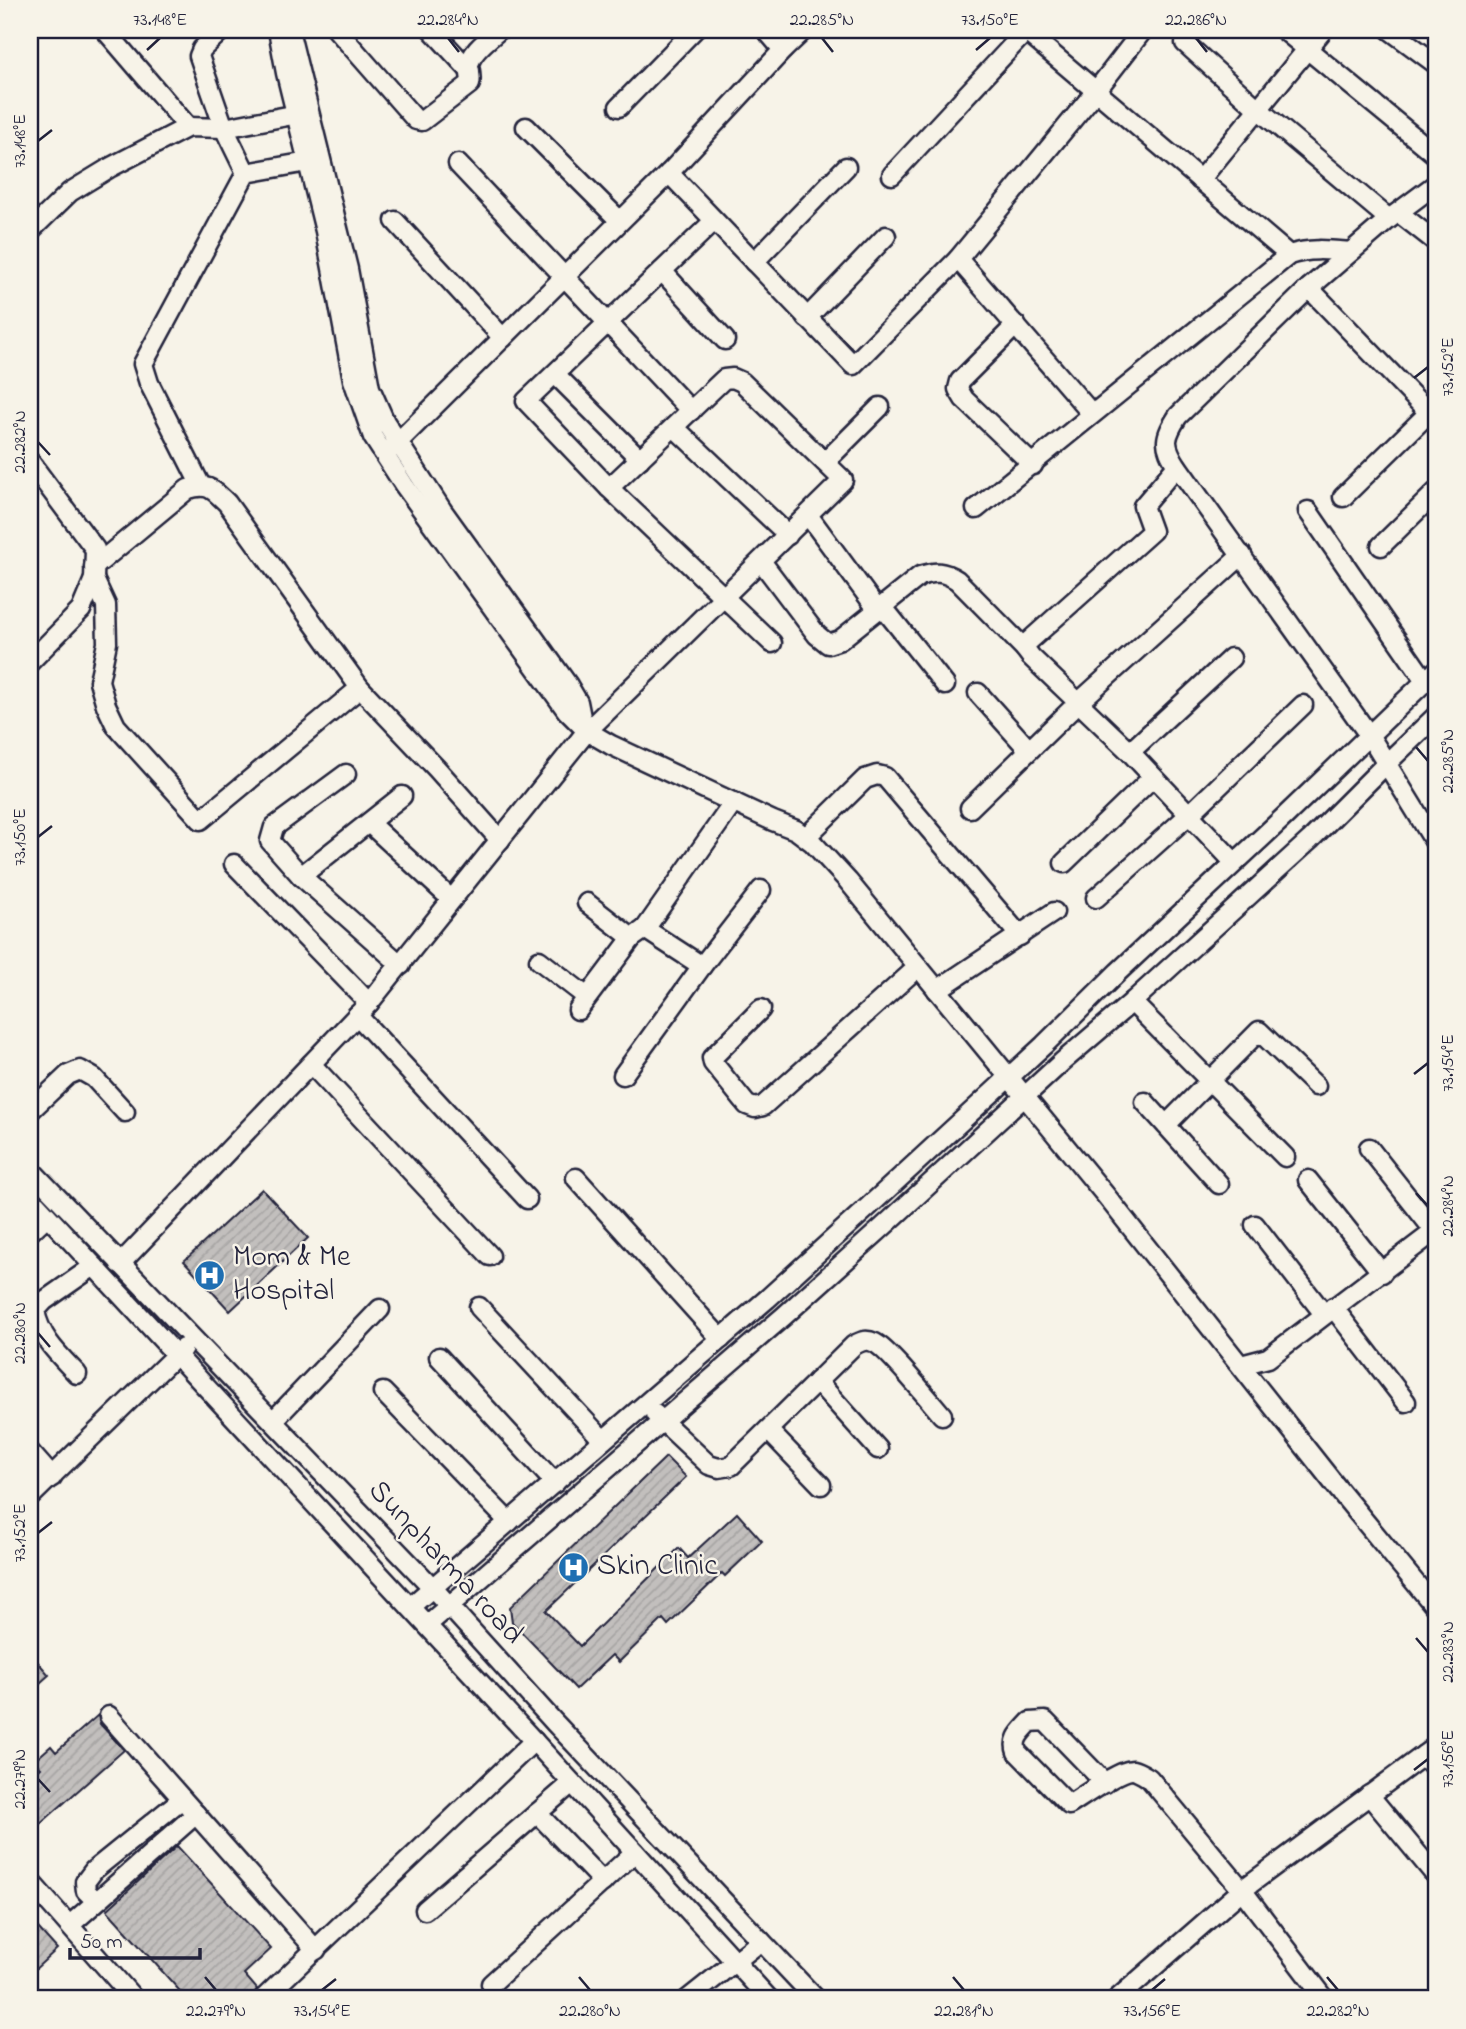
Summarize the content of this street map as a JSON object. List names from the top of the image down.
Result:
{
  "streets": {
    "street": ["Sunpharma road"]
  },
  "places": {
    "hospital": ["Mom & Me Hospital", "Skin Clinic"]
  },
  "scale_bar": "50 m",
  "coordinates": [
    "73.148°E",
    "22.284°N",
    "22.285°N",
    "73.150°E",
    "22.286°N",
    "73.152°E",
    "22.282°N",
    "73.154°E",
    "22.280°N",
    "22.283°N",
    "73.156°E",
    "22.279°N",
    "22.281°N"
  ]
}
